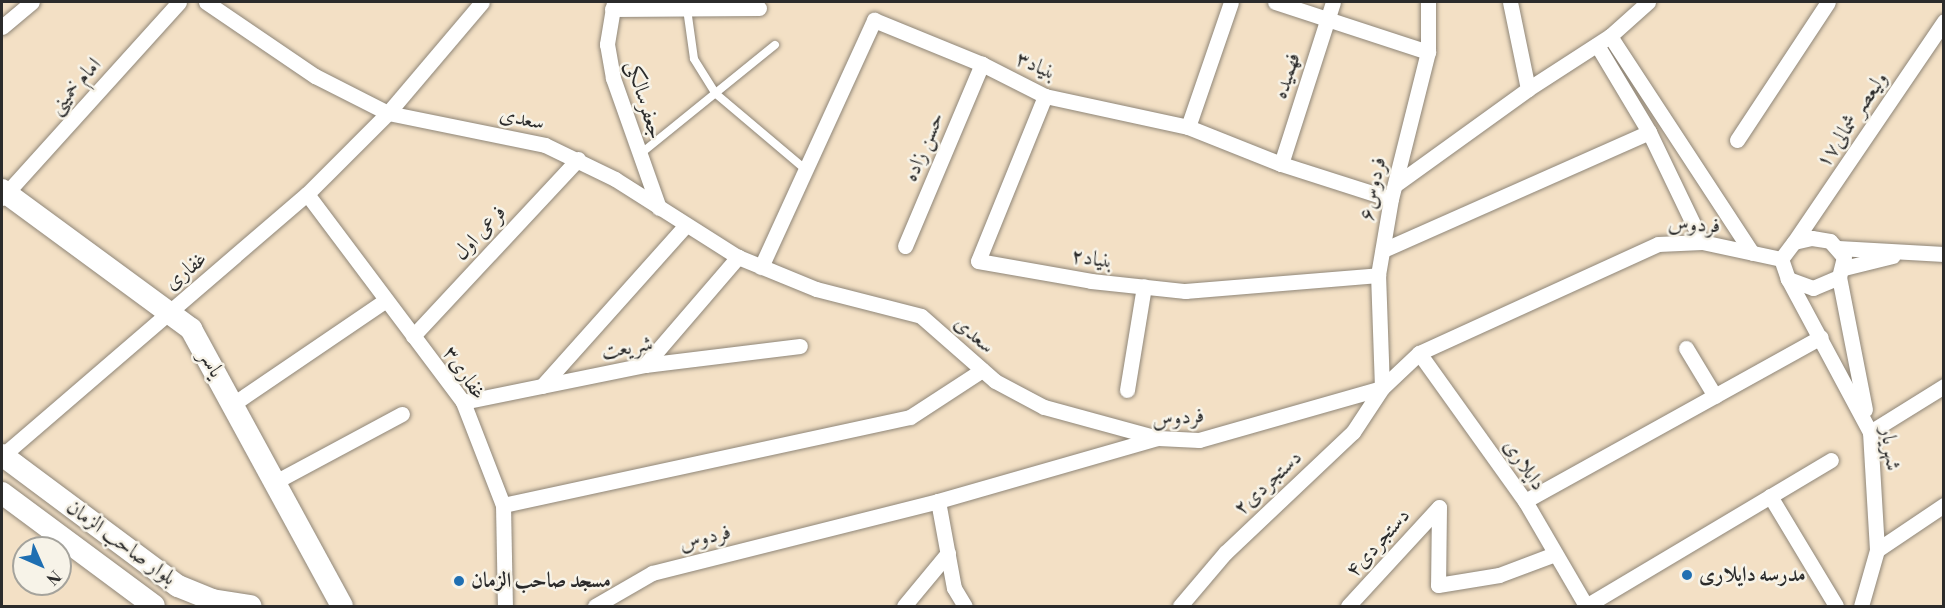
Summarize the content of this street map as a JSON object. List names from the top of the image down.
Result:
{
  "streets": {
    "street": [
      "بنیاد۳",
      "فهمیده",
      "امام خمینی",
      "جعفرسالکی",
      "سعدی",
      "ولیعصر شمالی۱۷",
      "حسن زاده",
      "فردوس۶",
      "فردوس",
      "فرعی اول",
      "بنیاد۲",
      "غفاری",
      "شریعت",
      "یاسر",
      "غفاری۳",
      "شهریار",
      "دایلاری",
      "دستجردی۲",
      "بلوار صاحب الزمان",
      "دستجردی۴"
    ]
  },
  "crossings": [
    ["بنیاد۳", "فهمیده"],
    ["بنیاد۳", "حسن زاده"],
    ["بنیاد۳", "فردوس۶"],
    ["بنیاد۳", "بنیاد۲"],
    ["امام خمینی", "یاسر"],
    ["جعفرسالکی", "سعدی"],
    ["سعدی", "فردوس"],
    ["سعدی", "فرعی اول"],
    ["سعدی", "غفاری"],
    ["ولیعصر شمالی۱۷", "فردوس"],
    ["ولیعصر شمالی۱۷", "شهریار"],
    ["فردوس۶", "فردوس"],
    ["فردوس۶", "بنیاد۲"],
    ["فردوس۶", "دستجردی۲"],
    ["فردوس", "شهریار"],
    ["فردوس", "دایلاری"],
    ["فردوس", "دستجردی۲"],
    ["فرعی اول", "غفاری۳"],
    ["غفاری", "یاسر"],
    ["غفاری", "غفاری۳"],
    ["غفاری", "بلوار صاحب الزمان"],
    ["شریعت", "غفاری۳"],
    ["دایلاری", "دستجردی۴"]
  ],
  "places": ["مدرسه دایلاری", "مسجد صاحب الزمان"],
  "north": "bottom right"
}
